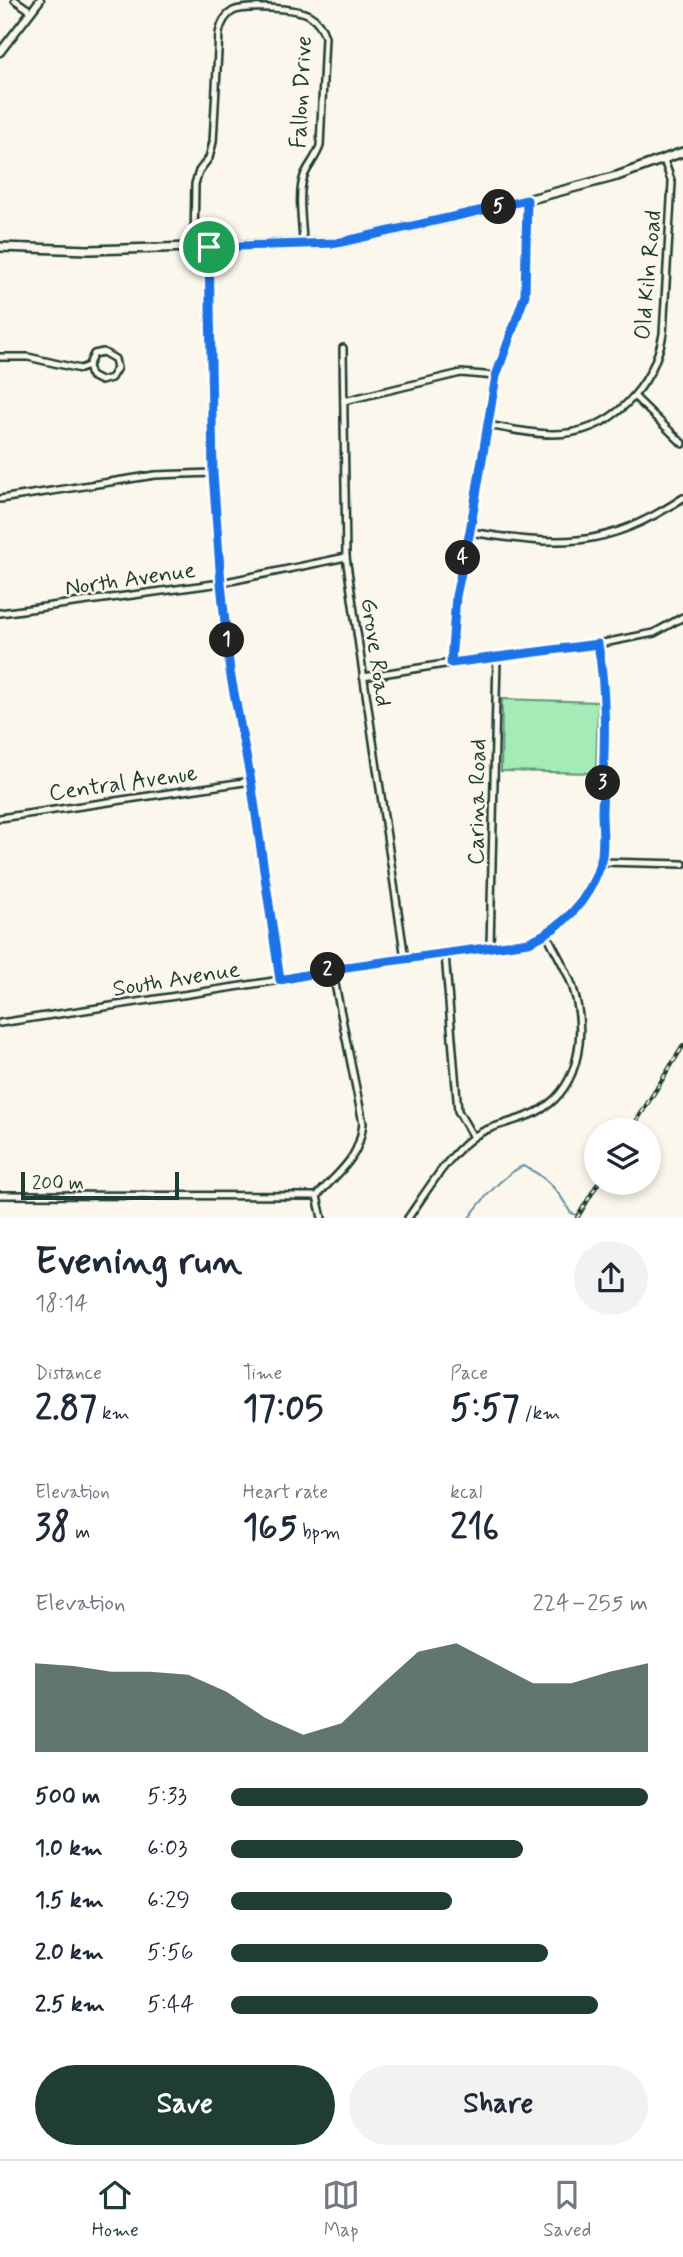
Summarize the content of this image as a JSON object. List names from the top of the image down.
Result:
{
  "streets": {
    "street": [
      "Fallon Drive",
      "Old Kiln Road",
      "North Avenue",
      "Grove Road",
      "Central Avenue",
      "Carina Road",
      "South Avenue"
    ]
  },
  "crossings": [
    ["North Avenue", "Grove Road"],
    ["Grove Road", "South Avenue"],
    ["Carina Road", "South Avenue"]
  ],
  "scale_bar": "200 m",
  "page": {
    "pins": [
      "5",
      "4",
      "1",
      "3",
      "2"
    ],
    "scale": "200 m",
    "heading": ["Evening run", "18:14"],
    "stats": [
      ["Distance", "2.87 km"],
      ["Time", "17:05"],
      ["Pace", "5:57 /km"],
      ["Elevation", "38 m"],
      ["Heart rate", "165 bpm"],
      ["kcal", "216"]
    ],
    "chart": ["Elevation", "224–255 m"],
    "list": [
      {
        "name": "500 m",
        "note": "5:33"
      },
      {
        "name": "1.0 km",
        "note": "6:03"
      },
      {
        "name": "1.5 km",
        "note": "6:29"
      },
      {
        "name": "2.0 km",
        "note": "5:56"
      },
      {
        "name": "2.5 km",
        "note": "5:44"
      }
    ],
    "buttons": ["Save", "Share"],
    "tabs": ["Home", "Map", "Saved"]
  }
}
